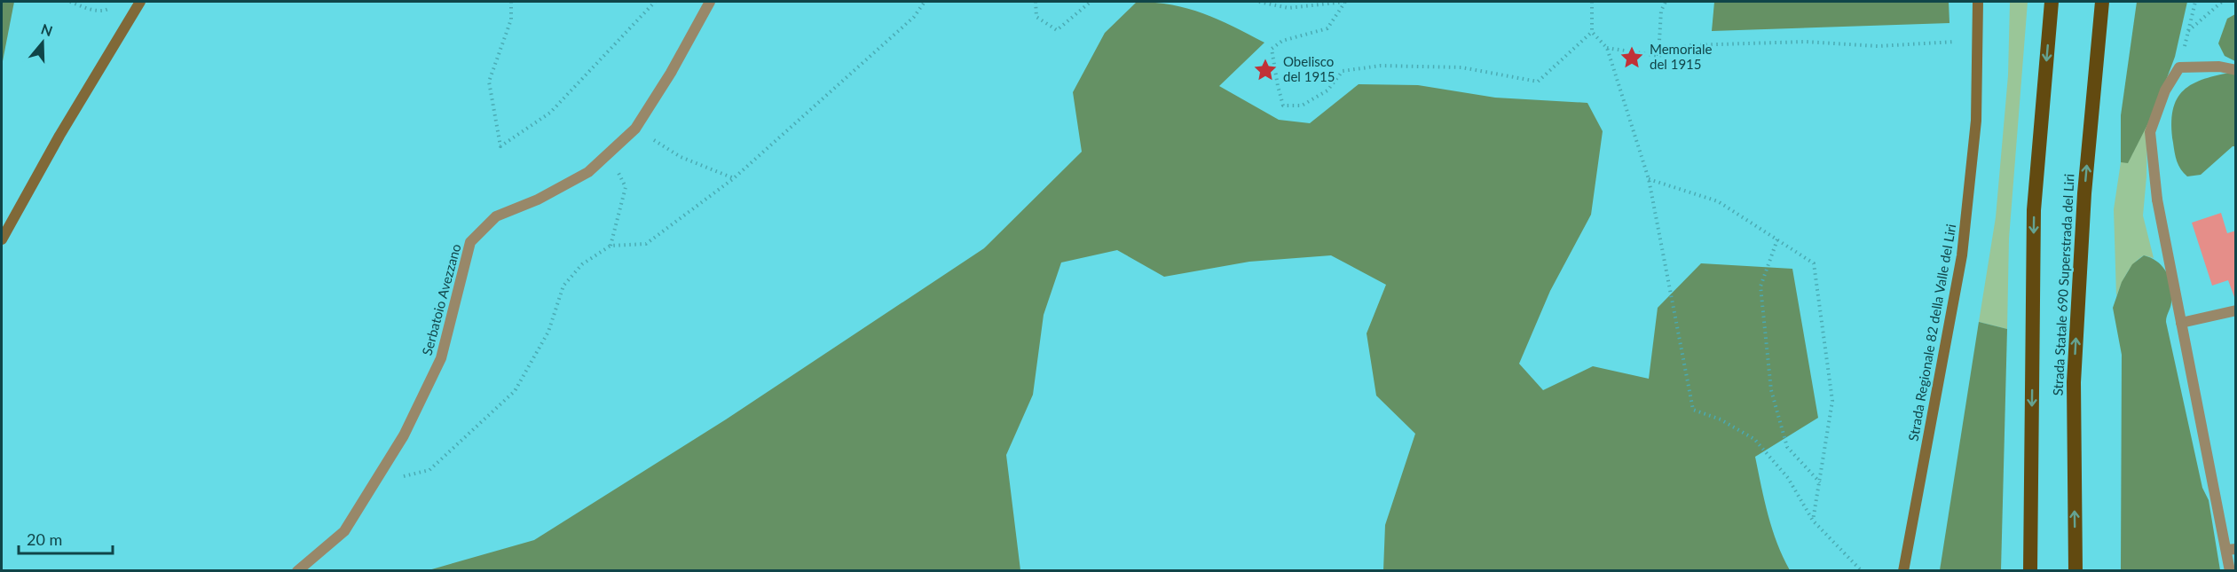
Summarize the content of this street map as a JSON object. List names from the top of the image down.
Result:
{
  "streets": {
    "highway": ["Strada Statale 690 Superstrada del Liri"],
    "main road": ["Strada Regionale 82 della Valle del Liri"],
    "street": ["Serbatoio Avezzano"]
  },
  "places": {
    "place": ["Memoriale del 1915", "Obelisco del 1915"]
  },
  "scale_bar": "20 m",
  "north": "top"
}
